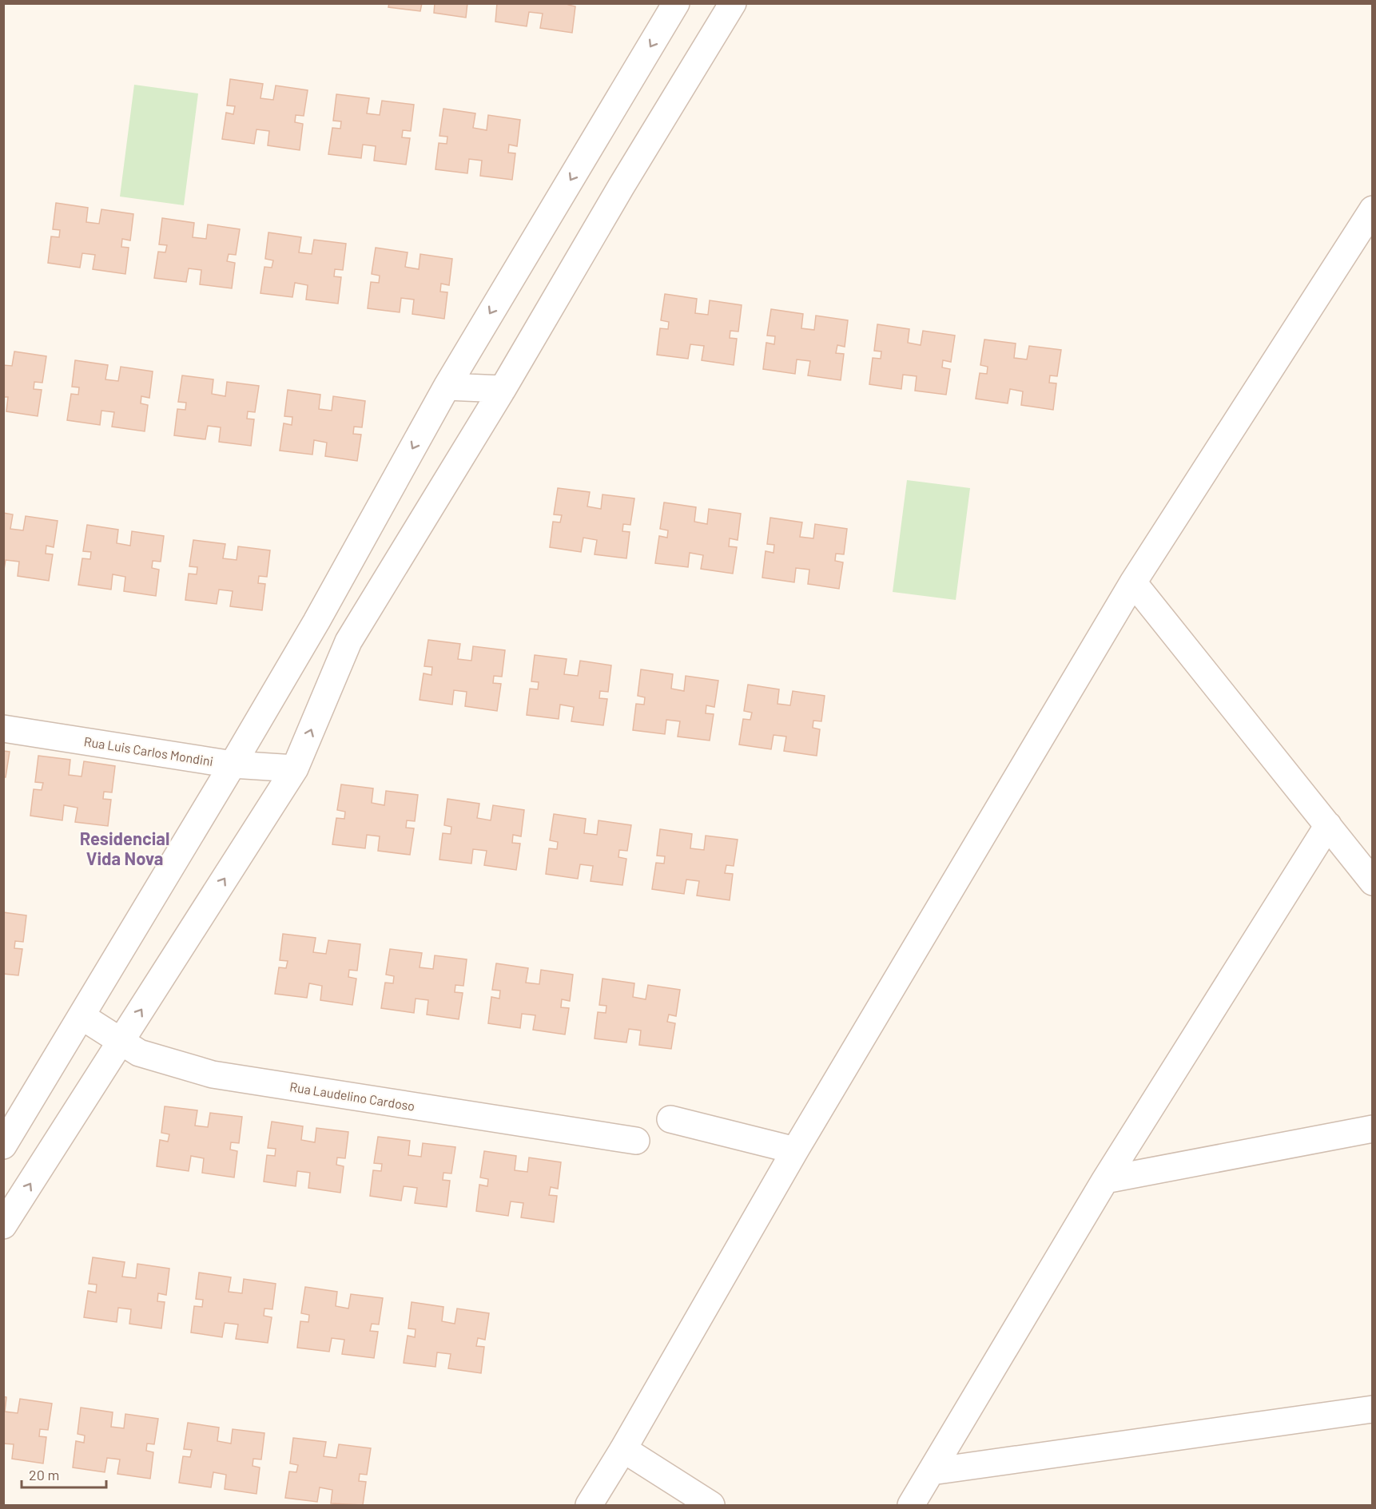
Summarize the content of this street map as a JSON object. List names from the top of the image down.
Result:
{
  "streets": {
    "street": ["Rua Luis Carlos Mondini", "Rua Laudelino Cardoso"]
  },
  "districts": ["Residencial Vida Nova"],
  "scale_bar": "20 m"
}
